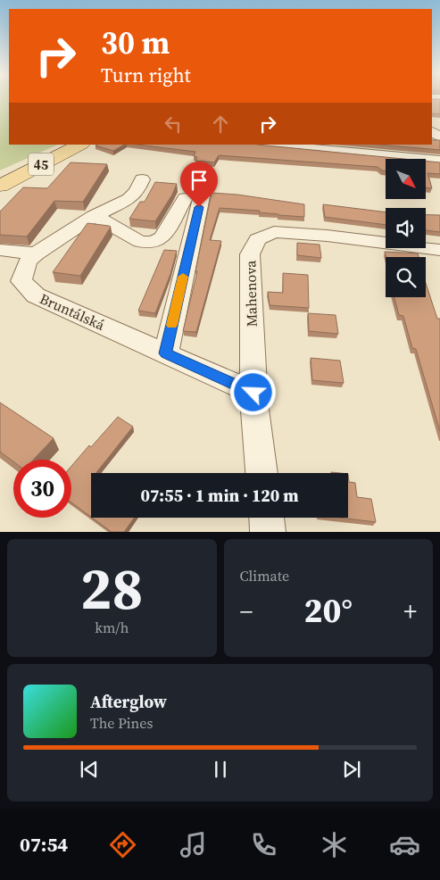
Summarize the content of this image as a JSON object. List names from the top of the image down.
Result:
{
  "streets": {
    "main road": ["45"],
    "street": ["Mahenova", "Bruntálská"]
  },
  "crossings": [
    ["Mahenova", "Bruntálská"]
  ],
  "north": "bottom right",
  "page": {
    "turn": ["30 m", "Turn right"],
    "limit": "30",
    "trip": "07:55 · 1 min · 120 m",
    "tile": [
      ["28", "km/h"],
      "Climate"
    ],
    "heat": ["−", "20°", "+"],
    "song": ["Afterglow", "The Pines"],
    "tabs": "07:54"
  }
}
